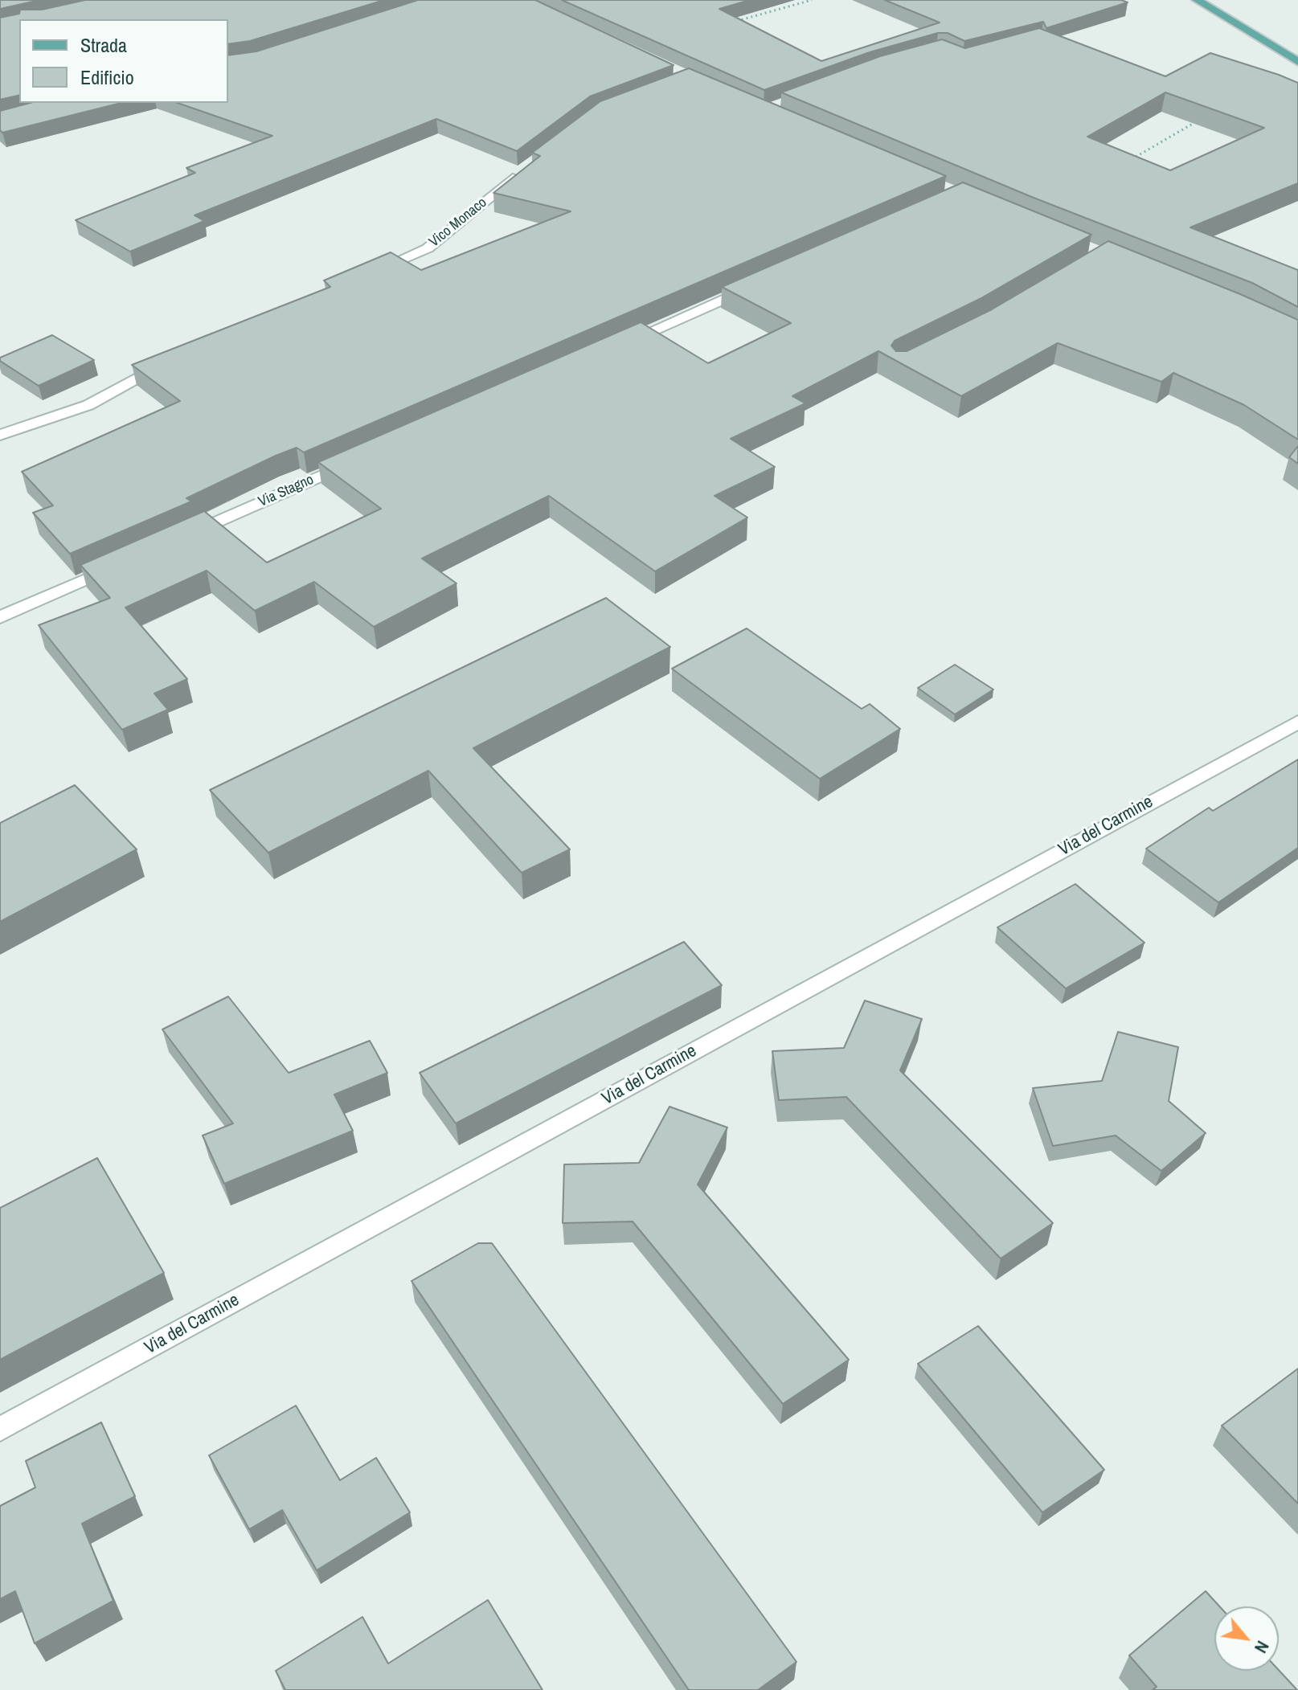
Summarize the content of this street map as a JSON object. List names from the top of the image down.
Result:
{
  "streets": {
    "street": ["Vico Monaco", "Via Stagno", "Via del Carmine"]
  },
  "legend": ["Strada", "Edificio"],
  "north": "bottom right"
}
